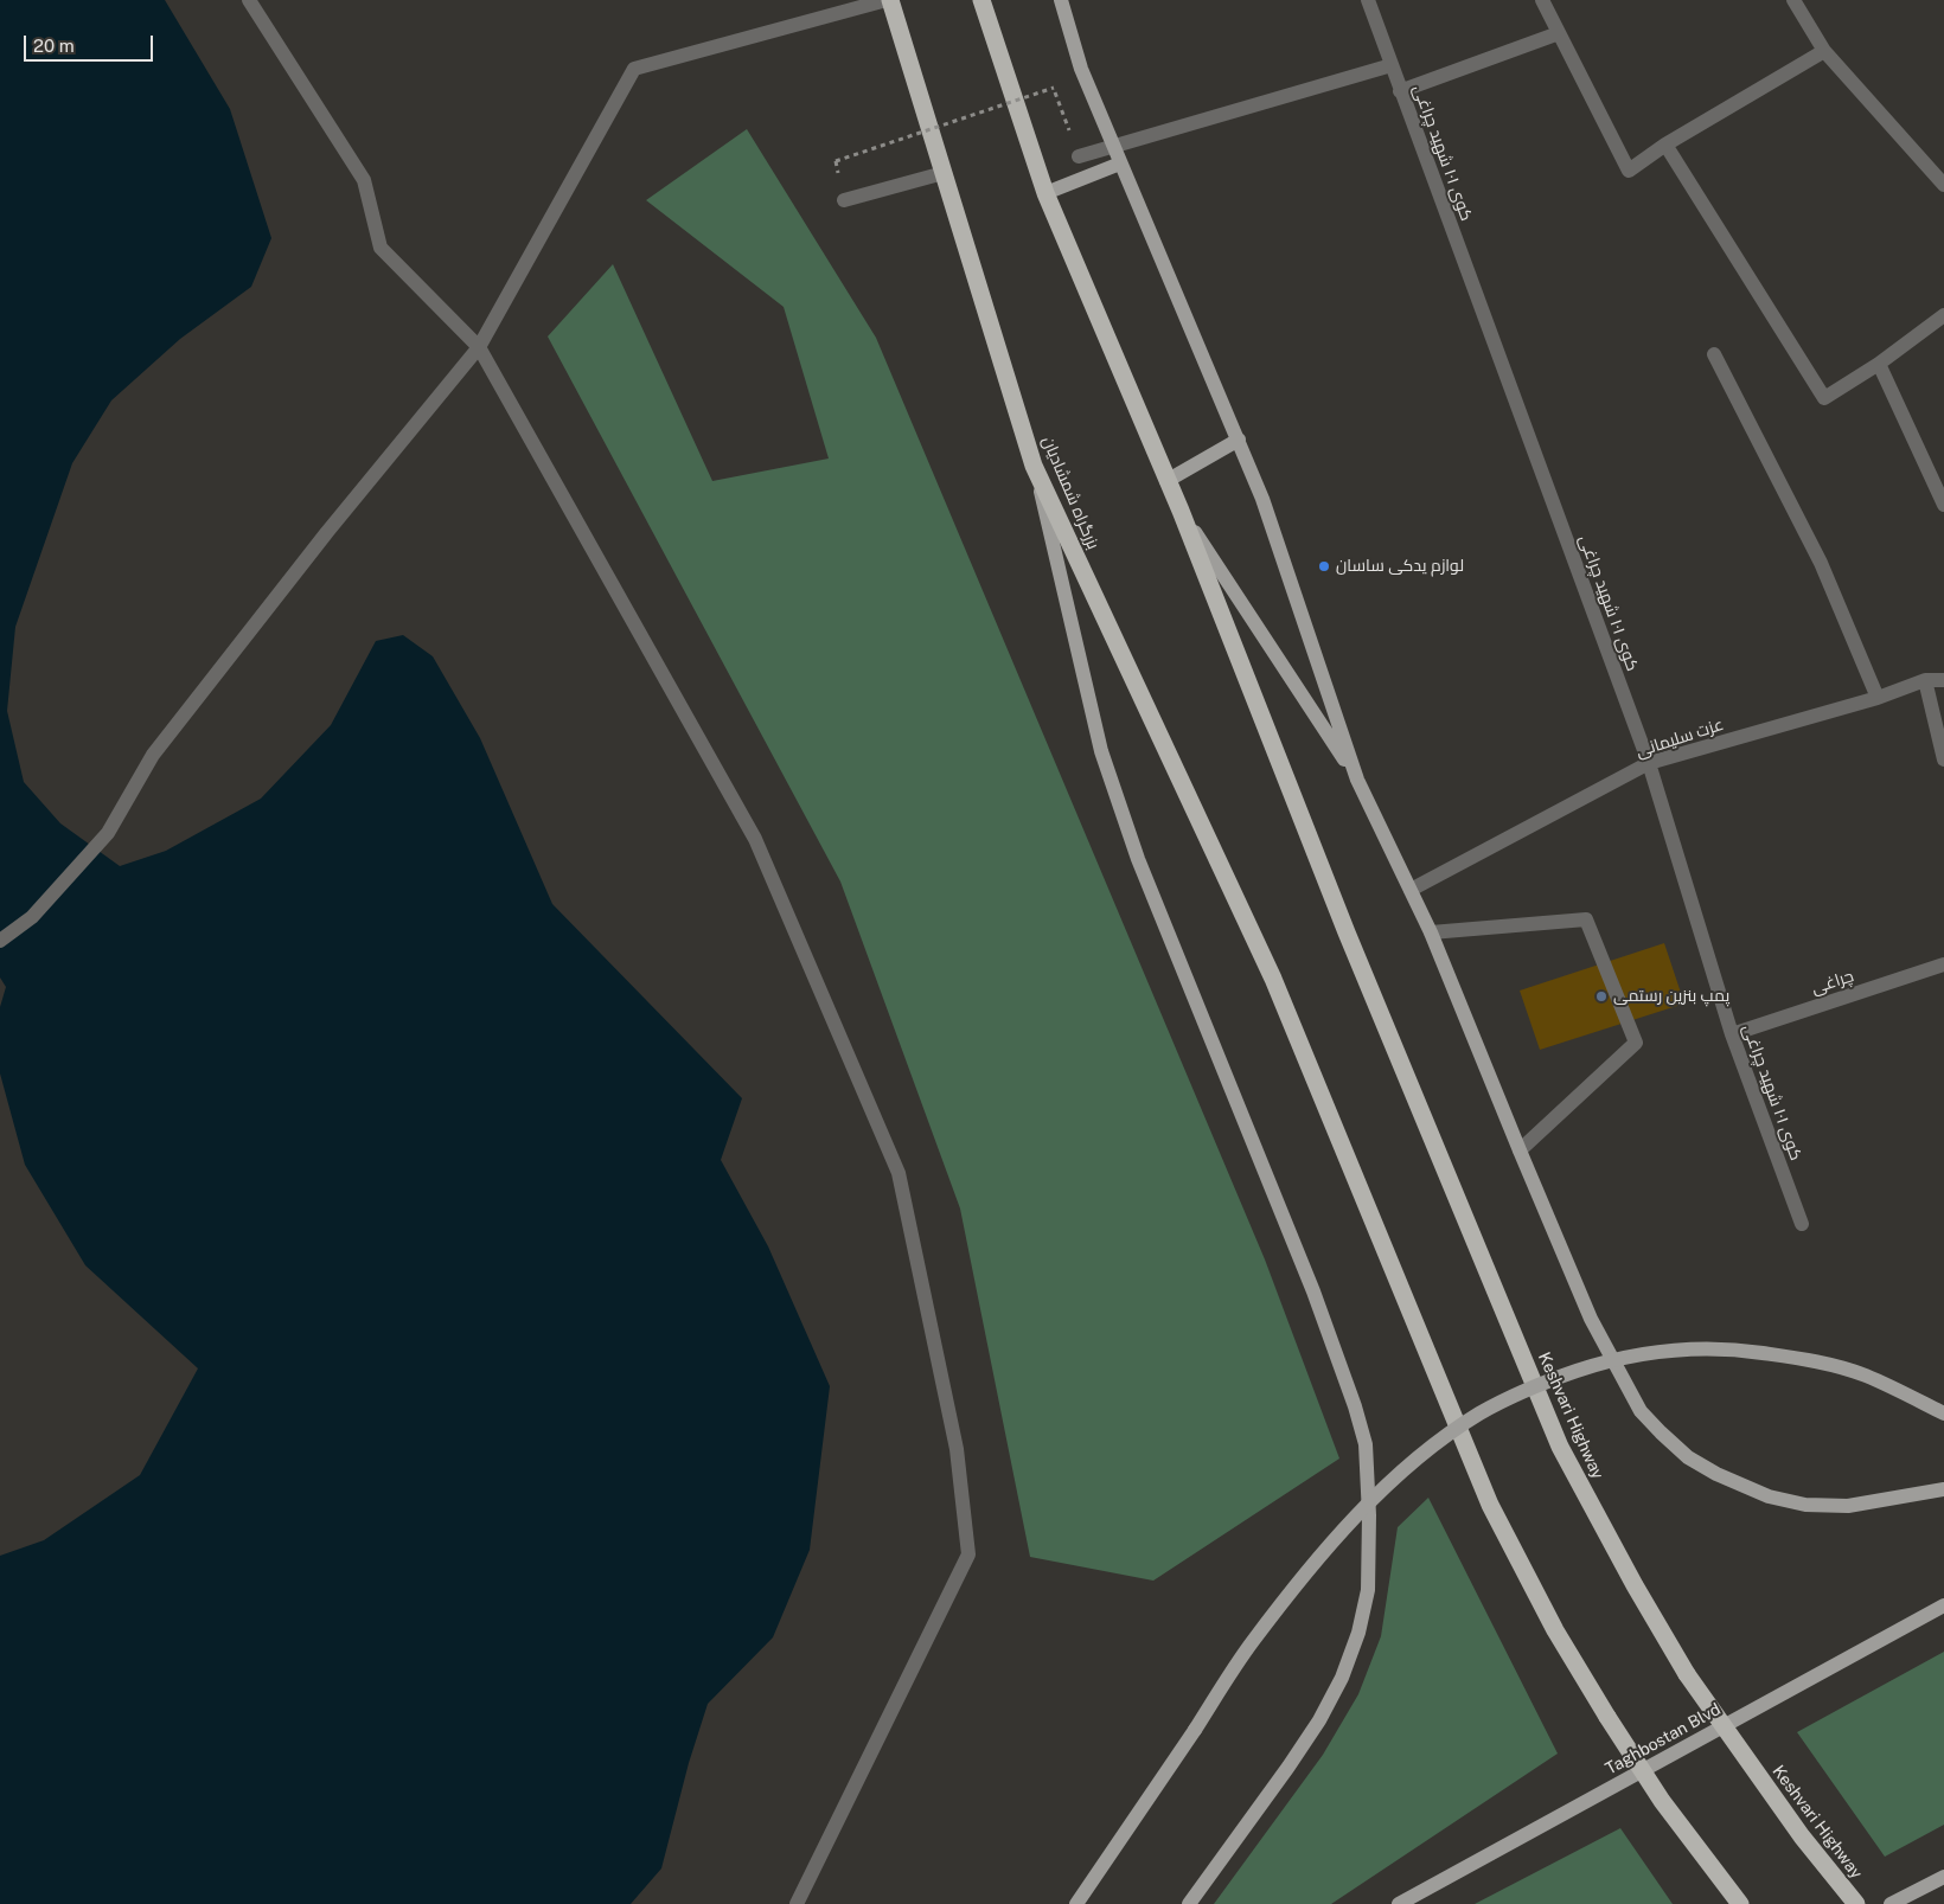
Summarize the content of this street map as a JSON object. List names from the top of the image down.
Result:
{
  "streets": {
    "highway": ["بزرگراه شمشادیان", "Keshvari Highway"],
    "main road": ["Taghbostan Blvd"],
    "street": ["کوی ۱۰۱ شهید چراغی", "عزت سلیمانی", "چراغی"]
  },
  "crossings": [
    ["کوی ۱۰۱ شهید چراغی", "عزت سلیمانی"],
    ["کوی ۱۰۱ شهید چراغی", "چراغی"]
  ],
  "places": ["لوازم یدکی ساسان", "پمپ بنزین رستمی"],
  "scale_bar": "20 m"
}
